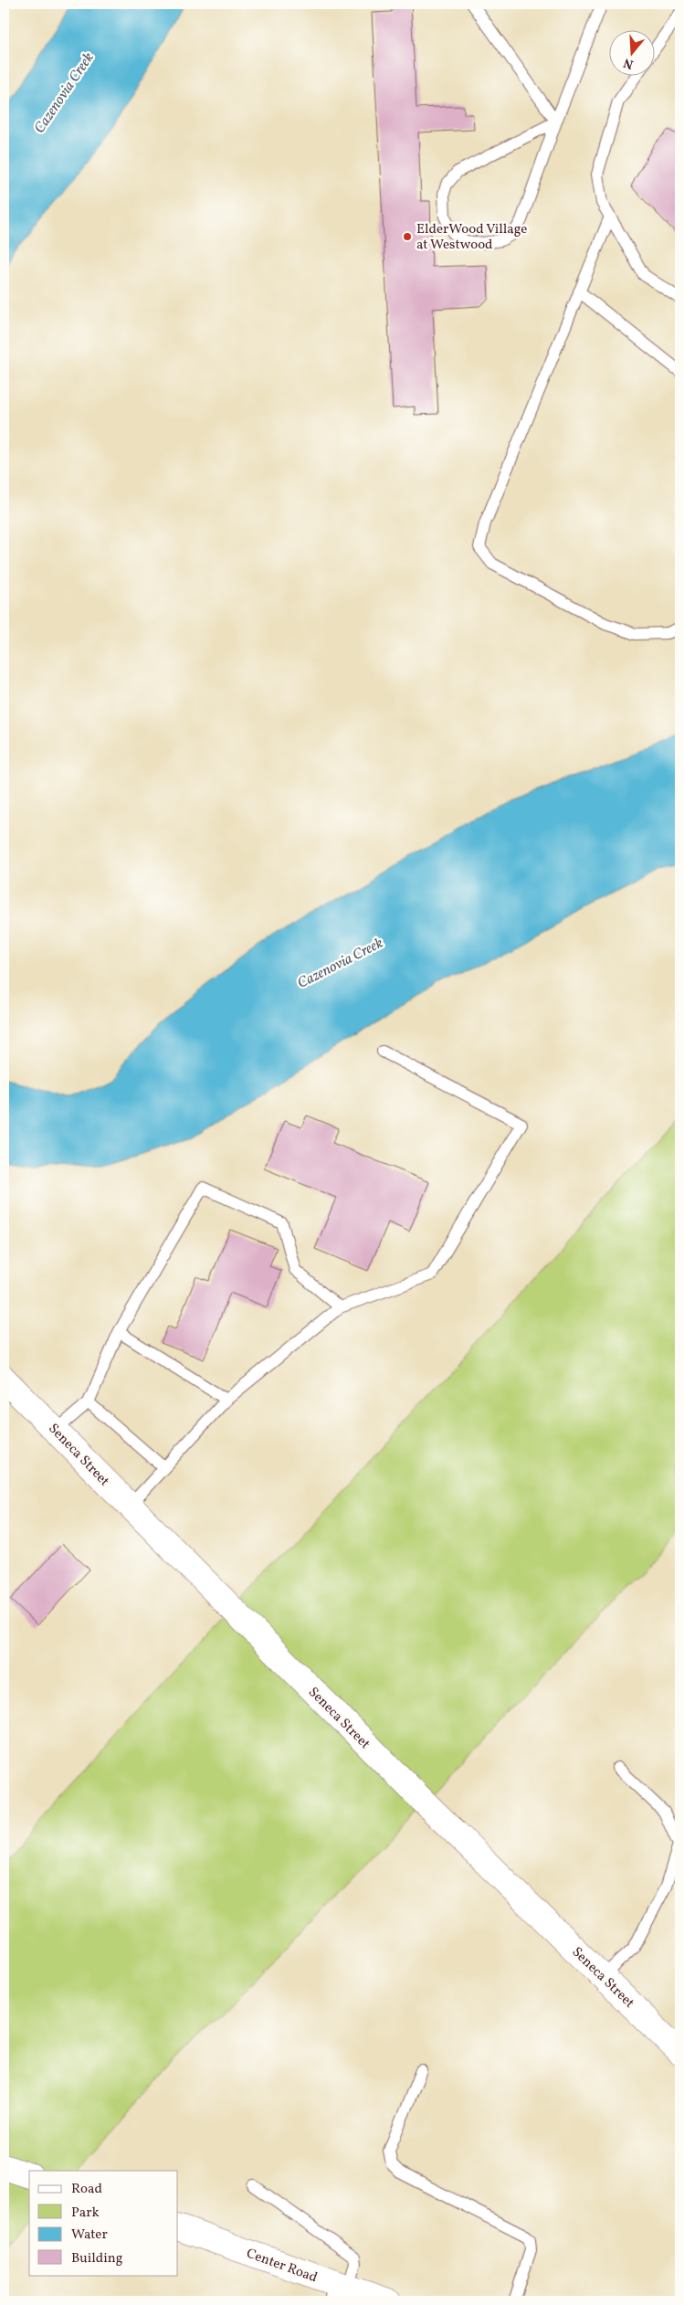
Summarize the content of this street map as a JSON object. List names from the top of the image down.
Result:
{
  "streets": {
    "main road": ["Seneca Street", "Center Road"]
  },
  "water": ["Cazenovia Creek"],
  "places": ["ElderWood Village at Westwood"],
  "legend": [
    "Road",
    "Park",
    "Water",
    "Building"
  ],
  "north": "bottom"
}
